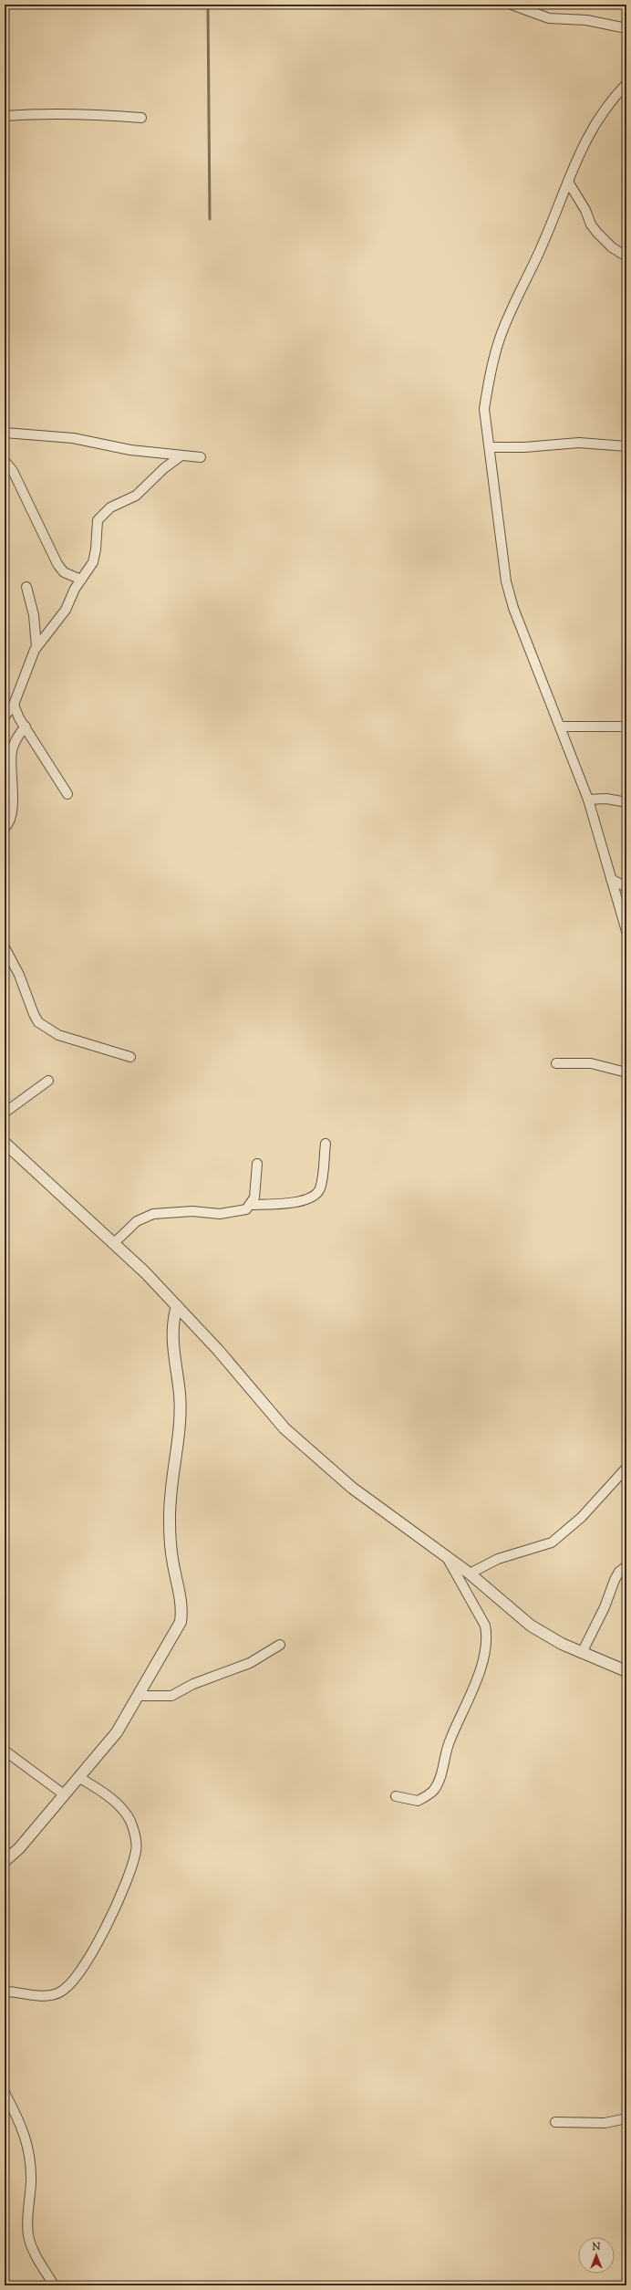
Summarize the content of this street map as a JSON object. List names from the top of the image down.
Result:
{
  "north": "top"
}
